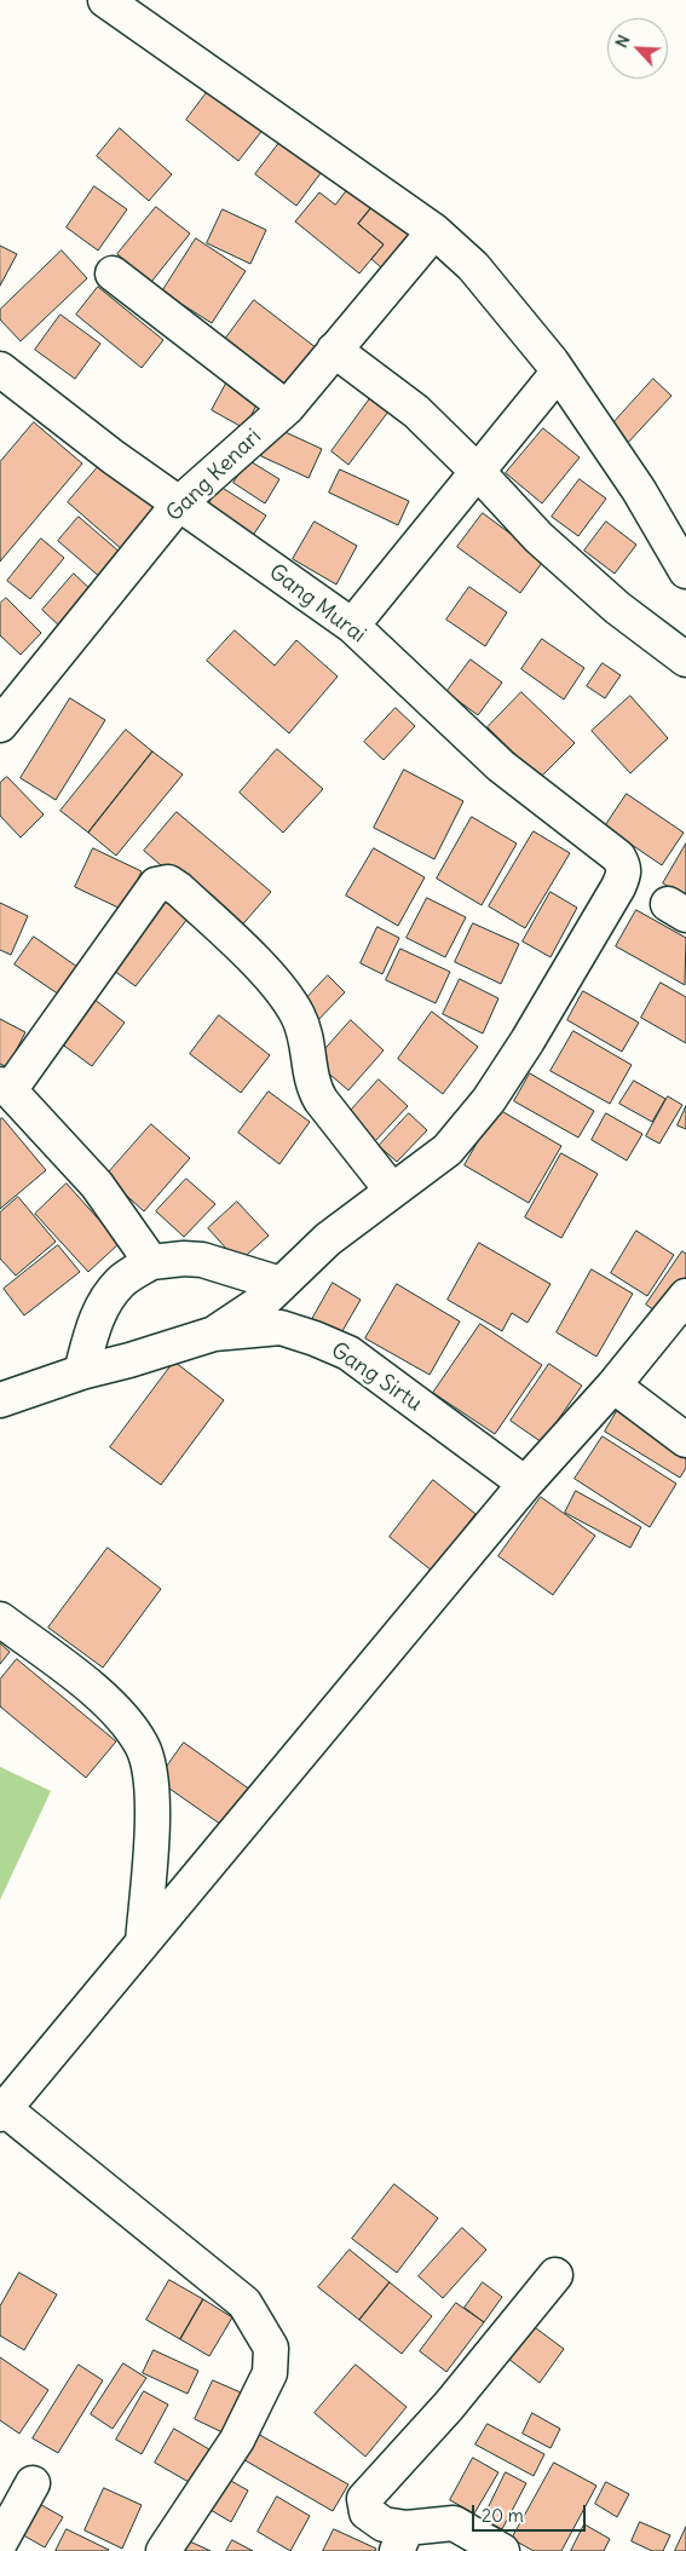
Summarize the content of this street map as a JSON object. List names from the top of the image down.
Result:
{
  "streets": {
    "street": ["Gang Kenari", "Gang Murai", "Gang Sirtu"]
  },
  "crossings": [
    ["Gang Kenari", "Gang Murai"]
  ],
  "scale_bar": "20 m",
  "north": "top left"
}
